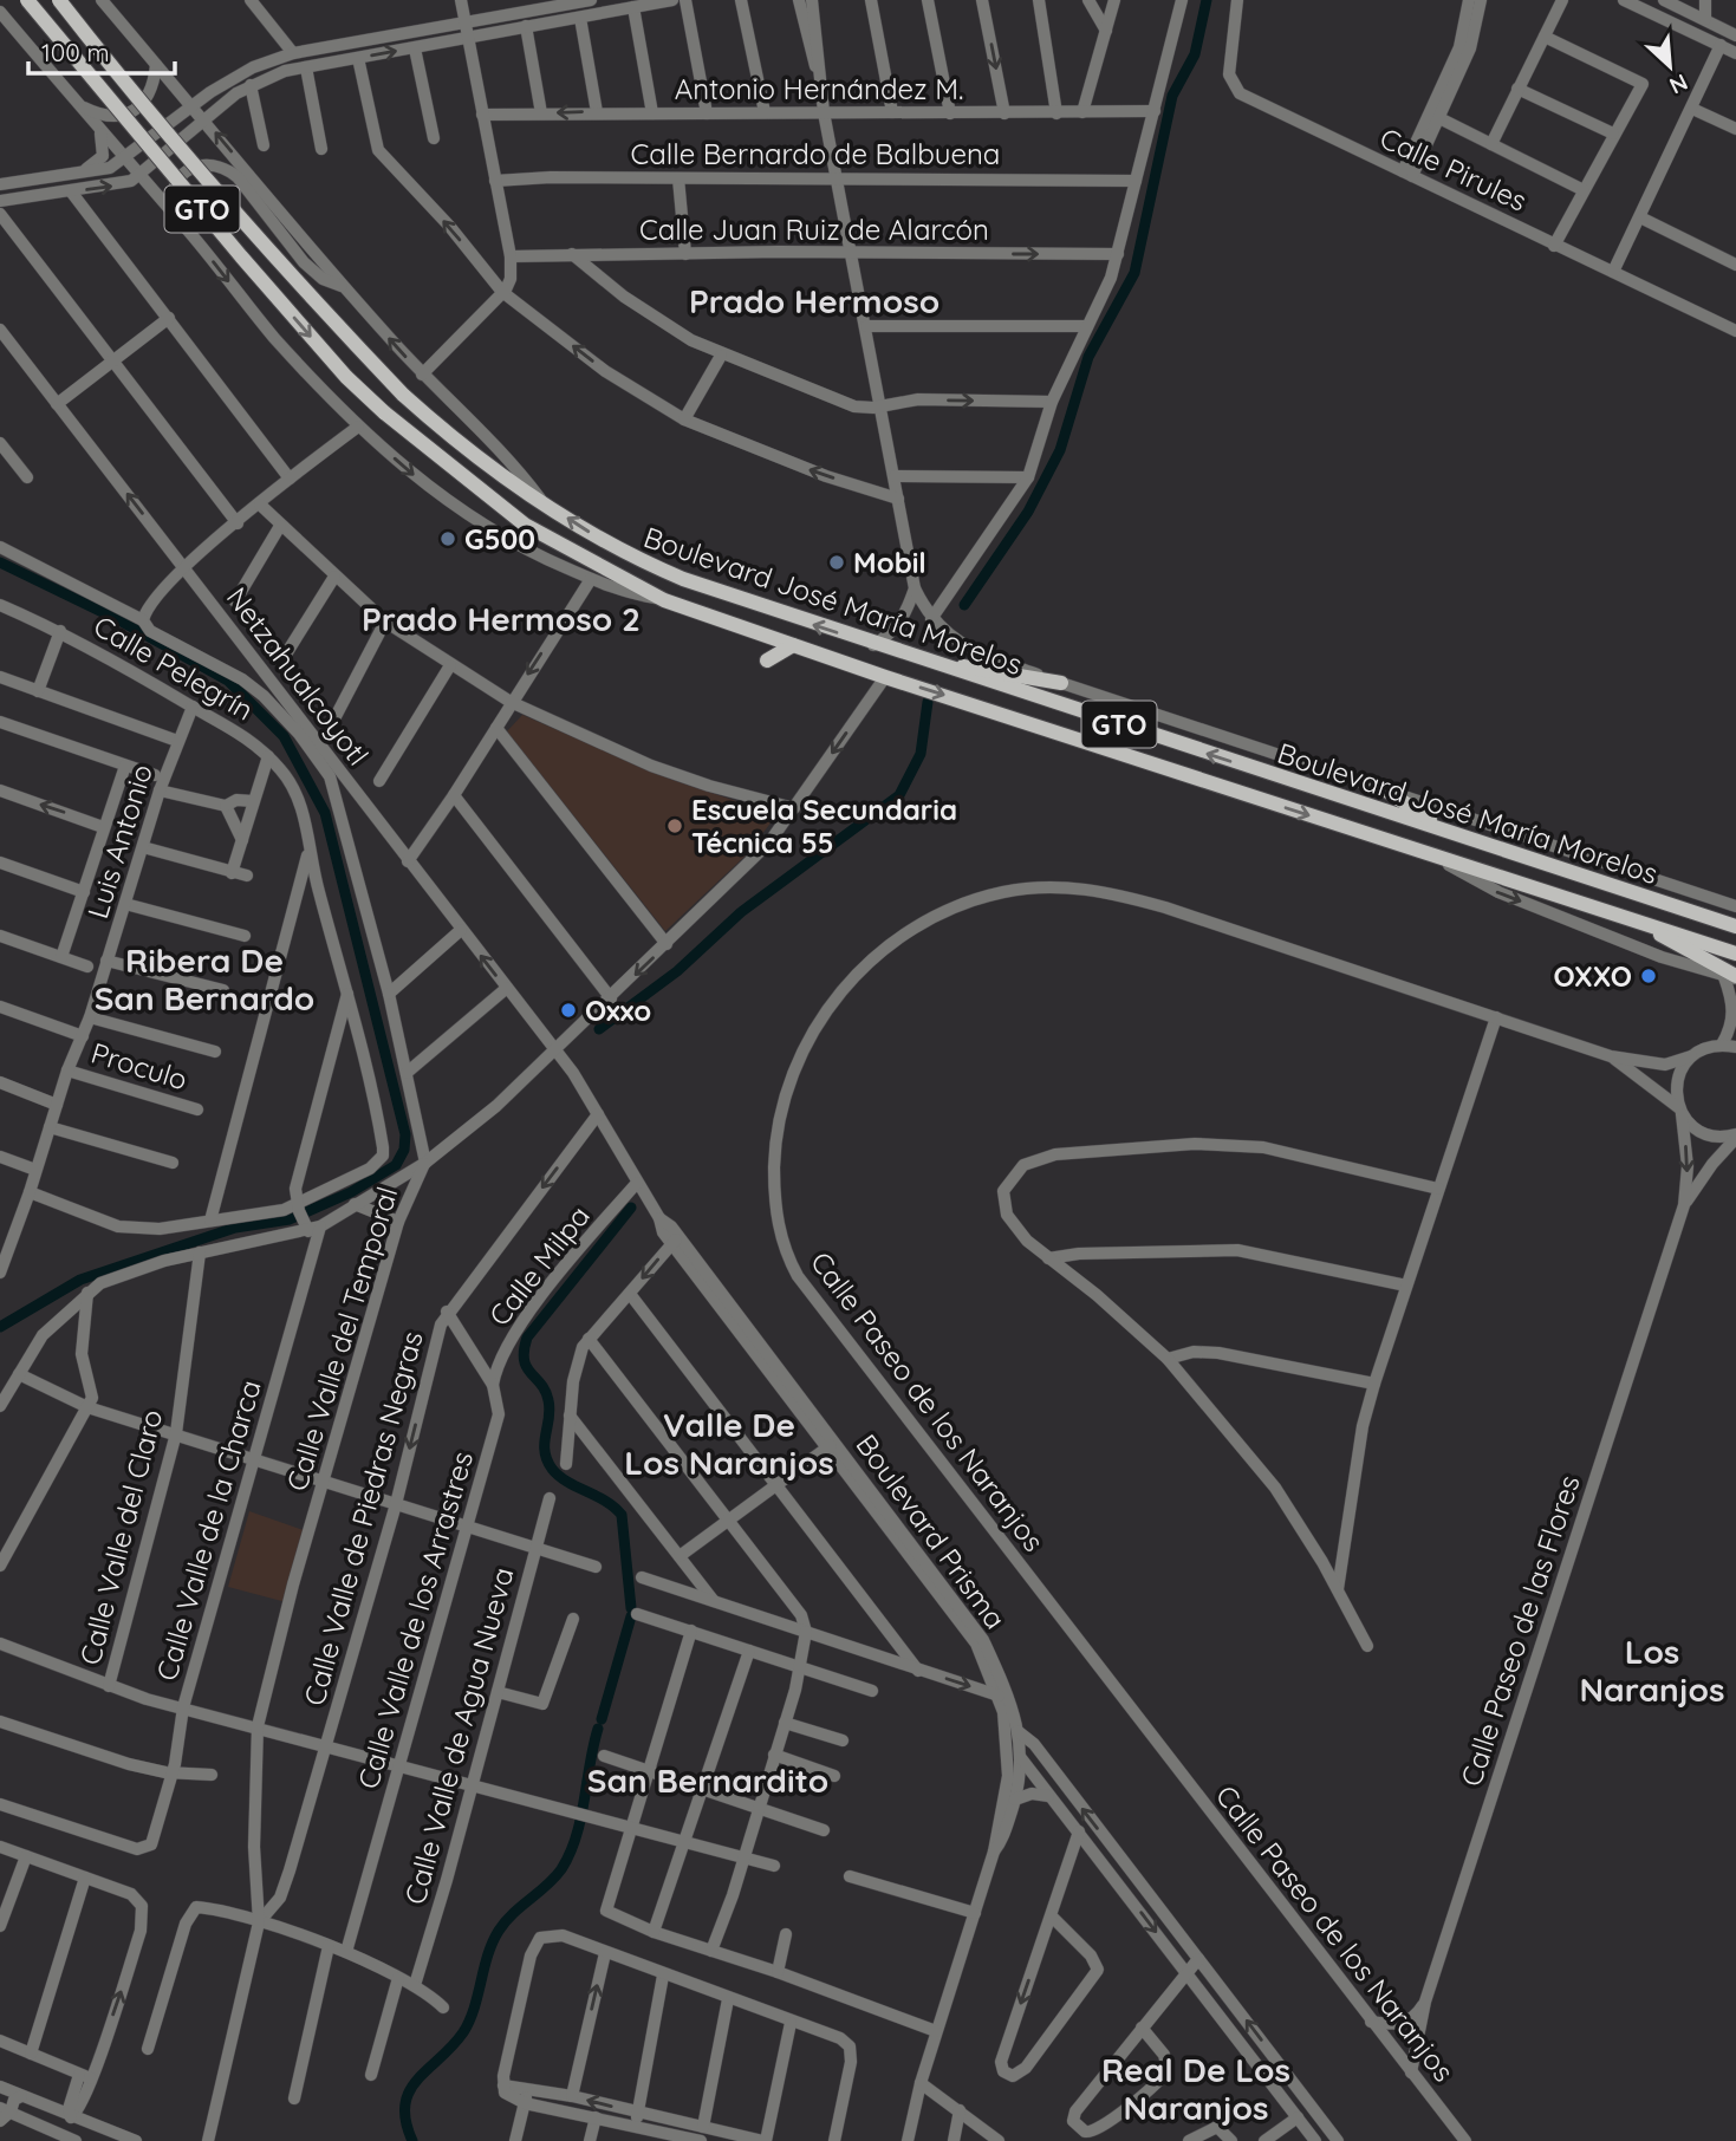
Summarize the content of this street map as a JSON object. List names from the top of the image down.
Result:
{
  "streets": {
    "main road": ["GTO", "Boulevard José María Morelos"],
    "street": [
      "Antonio Hernández M.",
      "Calle Bernardo de Balbuena",
      "Calle Pirules",
      "Calle Juan Ruiz de Alarcón",
      "Calle Pelegrín",
      "Netzahualcoyotl",
      "Luis Antonio",
      "Proculo",
      "Calle Milpa",
      "Calle Valle del Temporal",
      "Calle Paseo de los Naranjos",
      "Calle Valle de Piedras Negras",
      "Calle Valle de la Charca",
      "Boulevard Prisma",
      "Calle Valle del Claro",
      "Calle Valle de los Arrastres",
      "Calle Paseo de las Flores",
      "Calle Valle de Agua Nueva"
    ]
  },
  "crossings": [
    ["Antonio Hernández M.", "Boulevard José María Morelos"],
    ["Calle Bernardo de Balbuena", "Boulevard José María Morelos"],
    ["GTO", "Boulevard José María Morelos"],
    ["Calle Juan Ruiz de Alarcón", "Boulevard José María Morelos"],
    ["Boulevard José María Morelos", "Calle Valle del Temporal"],
    ["Calle Pelegrín", "Luis Antonio"],
    ["Netzahualcoyotl", "Calle Valle del Temporal"],
    ["Netzahualcoyotl", "Boulevard Prisma"],
    ["Luis Antonio", "Proculo"],
    ["Calle Milpa", "Boulevard Prisma"],
    ["Calle Milpa", "Calle Valle de los Arrastres"],
    ["Calle Valle del Temporal", "Calle Valle de Piedras Negras"],
    ["Calle Valle del Temporal", "Boulevard Prisma"],
    ["Calle Paseo de los Naranjos", "Calle Paseo de las Flores"],
    ["Calle Valle de Piedras Negras", "Boulevard Prisma"],
    ["Calle Valle de Piedras Negras", "Calle Valle de los Arrastres"]
  ],
  "one_way": ["Calle Valle de Piedras Negras"],
  "districts": [
    "Prado Hermoso",
    "Prado Hermoso 2",
    "Ribera De San Bernardo",
    "Valle De Los Naranjos",
    "Los Naranjos",
    "San Bernardito",
    "Real De Los Naranjos"
  ],
  "places": [
    "G500",
    "Mobil",
    "Escuela Secundaria Técnica 55",
    "OXXO",
    "Oxxo"
  ],
  "scale_bar": "100 m",
  "north": "bottom right"
}
